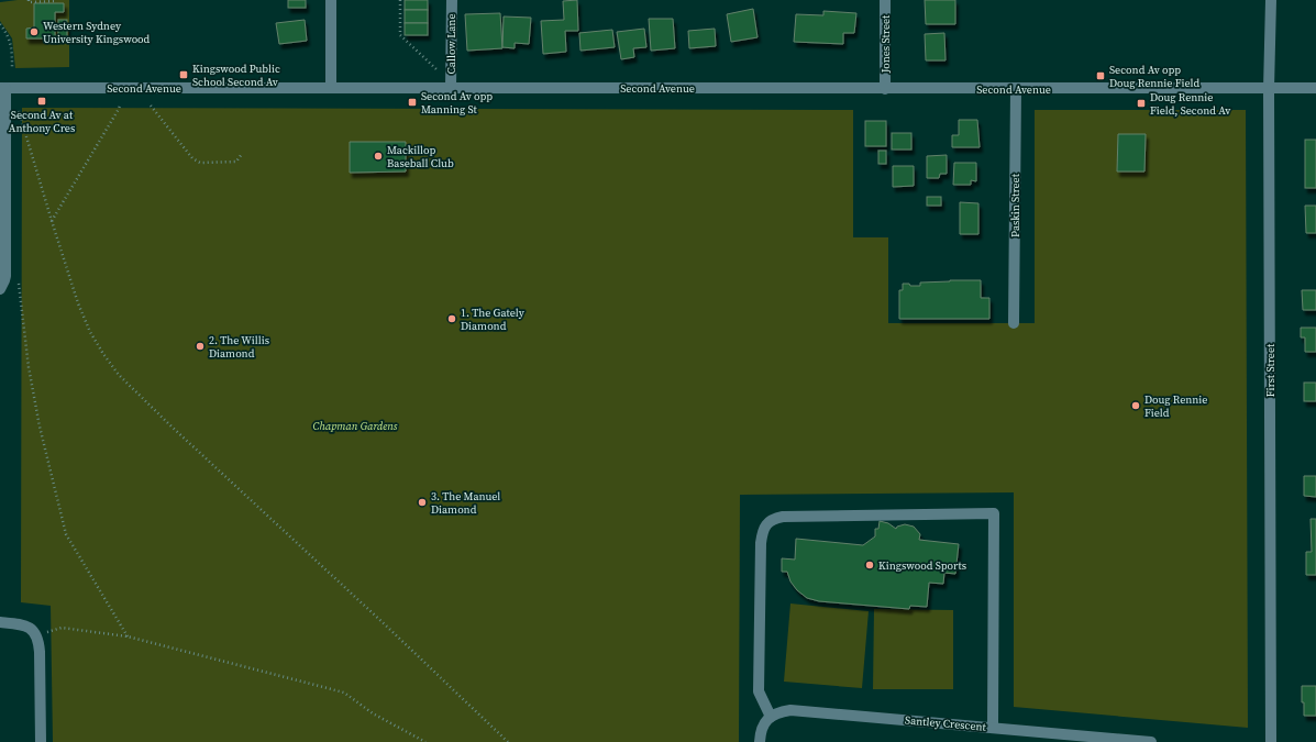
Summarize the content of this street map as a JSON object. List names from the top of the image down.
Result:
{
  "streets": {
    "street": [
      "Callow Lane",
      "Jones Street",
      "Second Avenue",
      "Paskin Street",
      "First Street",
      "Santley Crescent"
    ]
  },
  "crossings": [
    ["Callow Lane", "Second Avenue"],
    ["Jones Street", "Second Avenue"],
    ["Second Avenue", "Paskin Street"],
    ["Second Avenue", "First Street"]
  ],
  "parks": ["Chapman Gardens"],
  "places": {
    "other": [
      "Western Sydney University Kingswood",
      "Mackillop Baseball Club",
      "1. The Gately Diamond",
      "2. The Willis Diamond",
      "Doug Rennie Field",
      "3. The Manuel Diamond",
      "Kingswood Sports"
    ],
    "transit": [
      "Kingswood Public School Second Av",
      "Second Av opp Doug Rennie Field",
      "Second Av at Anthony Cres",
      "Second Av opp Manning St",
      "Doug Rennie Field, Second Av"
    ]
  }
}
